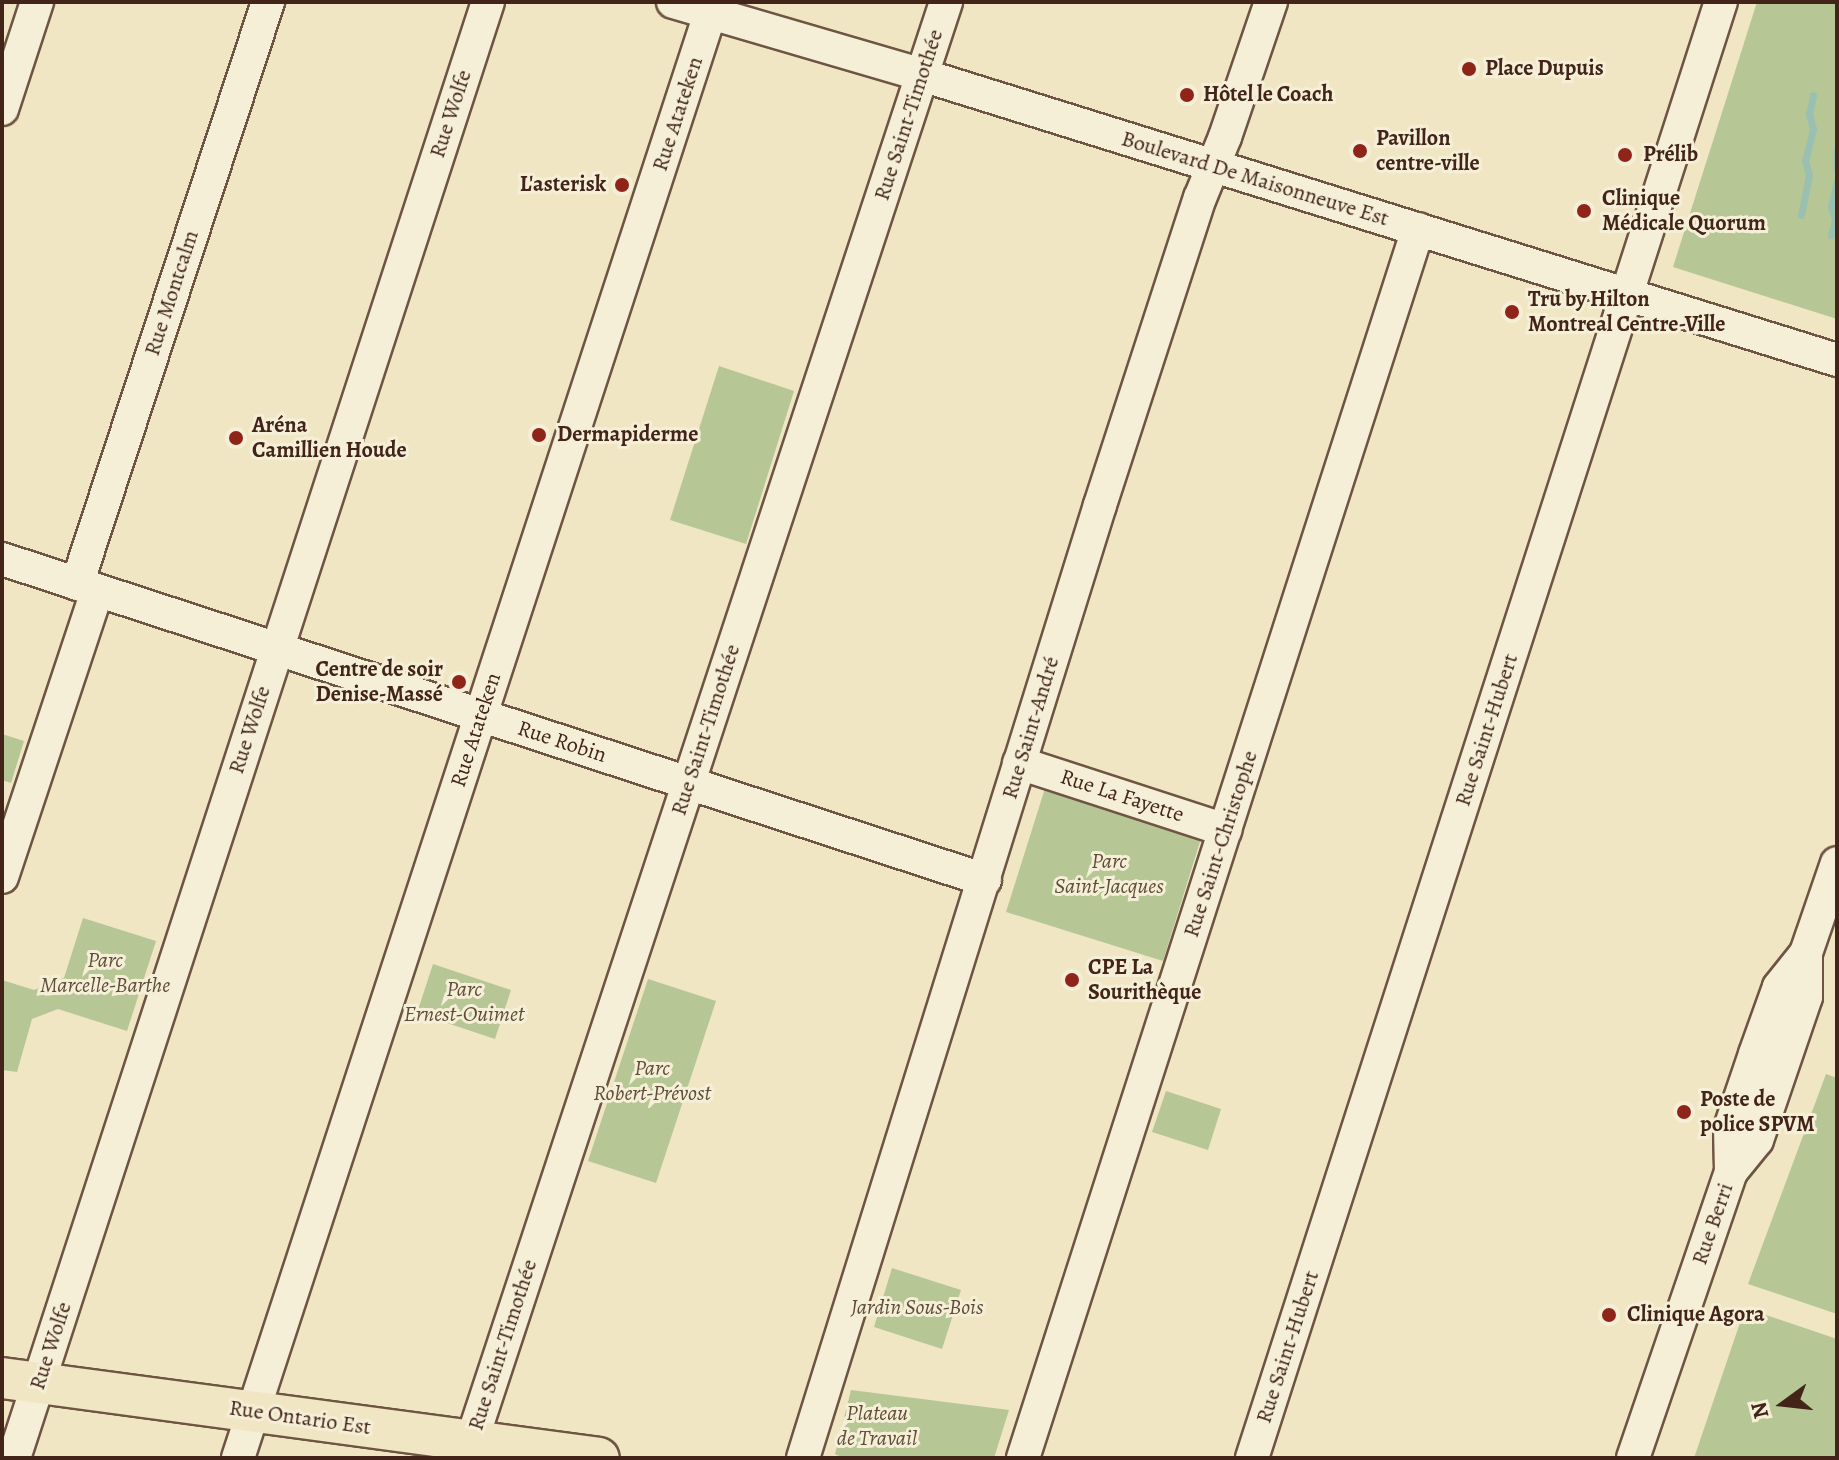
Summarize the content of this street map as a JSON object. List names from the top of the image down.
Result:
{
  "streets": {
    "main road": ["Rue Ontario Est"],
    "street": [
      "Rue Wolfe",
      "Rue Atateken",
      "Rue Saint-Timothée",
      "Boulevard De Maisonneuve Est",
      "Rue Montcalm",
      "Rue Saint-André",
      "Rue Saint-Hubert",
      "Rue Robin",
      "Rue La Fayette",
      "Rue Saint-Christophe",
      "Rue Berri"
    ]
  },
  "crossings": [
    ["Rue Wolfe", "Rue Robin"],
    ["Rue Wolfe", "Rue Ontario Est"],
    ["Rue Atateken", "Boulevard De Maisonneuve Est"],
    ["Rue Atateken", "Rue Robin"],
    ["Rue Atateken", "Rue Ontario Est"],
    ["Rue Saint-Timothée", "Boulevard De Maisonneuve Est"],
    ["Rue Saint-Timothée", "Rue Robin"],
    ["Rue Saint-Timothée", "Rue Ontario Est"],
    ["Boulevard De Maisonneuve Est", "Rue Saint-André"],
    ["Boulevard De Maisonneuve Est", "Rue Saint-Hubert"],
    ["Boulevard De Maisonneuve Est", "Rue Saint-Christophe"],
    ["Rue Montcalm", "Rue Robin"],
    ["Rue Saint-André", "Rue Robin"],
    ["Rue Saint-André", "Rue La Fayette"],
    ["Rue La Fayette", "Rue Saint-Christophe"]
  ],
  "parks": [
    "Parc Saint-Jacques",
    "Parc Marcelle-Barthe",
    "Parc Ernest-Ouimet",
    "Parc Robert-Prévost",
    "Jardin Sous-Bois",
    "Plateau de Travail"
  ],
  "places": [
    "Place Dupuis",
    "Hôtel le Coach",
    "Pavillon centre-ville",
    "Prélib",
    "L'asterisk",
    "Clinique Médicale Quorum",
    "Tru by Hilton Montreal Centre-Ville",
    "Dermapiderme",
    "Aréna Camillien Houde",
    "Centre de soir Denise-Massé",
    "CPE La Sourithèque",
    "Poste de police SPVM",
    "Clinique Agora"
  ],
  "north": "left"
}
